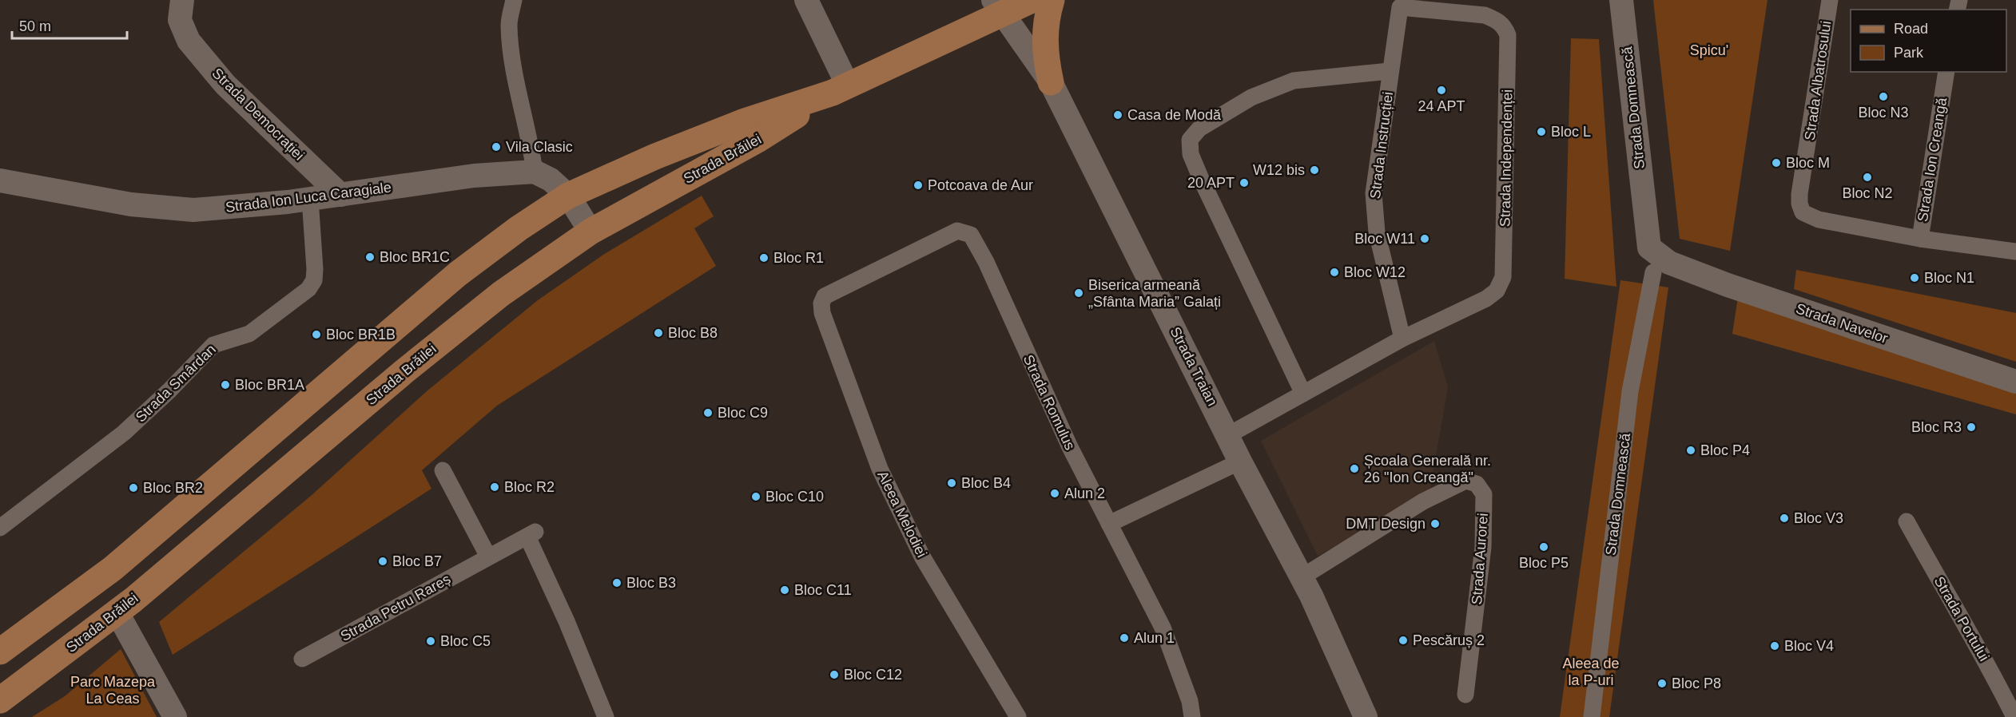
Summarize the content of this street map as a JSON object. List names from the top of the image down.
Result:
{
  "streets": {
    "main road": [
      "Strada Domnească",
      "Strada Democrației",
      "Strada Brăilei",
      "Strada Ion Luca Caragiale",
      "Strada Navelor",
      "Strada Traian"
    ],
    "street": [
      "Strada Albatrosului",
      "Strada Instrucției",
      "Strada Independenței",
      "Strada Ion Creangă",
      "Strada Smârdan",
      "Strada Romulus",
      "Aleea Melodiei",
      "Strada Aurorei",
      "Strada Petru Rareș",
      "Strada Portului"
    ]
  },
  "crossings": [
    ["Strada Albatrosului", "Strada Ion Creangă"],
    ["Strada Domnească", "Strada Navelor"],
    ["Strada Democrației", "Strada Ion Luca Caragiale"],
    ["Strada Instrucției", "Strada Independenței"],
    ["Strada Independenței", "Strada Traian"],
    ["Strada Brăilei", "Strada Traian"],
    ["Strada Ion Luca Caragiale", "Strada Smârdan"],
    ["Strada Traian", "Strada Aurorei"],
    ["Strada Romulus", "Aleea Melodiei"]
  ],
  "parks": ["Spicu'", "Aleea de la P-uri", "Parc Mazepa La Ceas"],
  "places": [
    "24 APT",
    "Bloc N3",
    "Casa de Modă",
    "Bloc L",
    "Vila Clasic",
    "Bloc M",
    "W12 bis",
    "Bloc N2",
    "20 APT",
    "Potcoava de Aur",
    "Bloc W11",
    "Bloc BR1C",
    "Bloc R1",
    "Bloc W12",
    "Bloc N1",
    "Biserica armeană „Sfânta Maria” Galați",
    "Bloc B8",
    "Bloc BR1B",
    "Bloc BR1A",
    "Bloc C9",
    "Bloc R3",
    "Bloc P4",
    "Școala Generală nr. 26 \"Ion Creangă\"",
    "Bloc B4",
    "Bloc R2",
    "Bloc BR2",
    "Alun 2",
    "Bloc C10",
    "Bloc V3",
    "DMT Design",
    "Bloc P5",
    "Bloc B7",
    "Bloc B3",
    "Bloc C11",
    "Alun 1",
    "Pescăruș 2",
    "Bloc C5",
    "Bloc V4",
    "Bloc C12",
    "Bloc P8"
  ],
  "legend": ["Road", "Park"],
  "scale_bar": "50 m"
}
